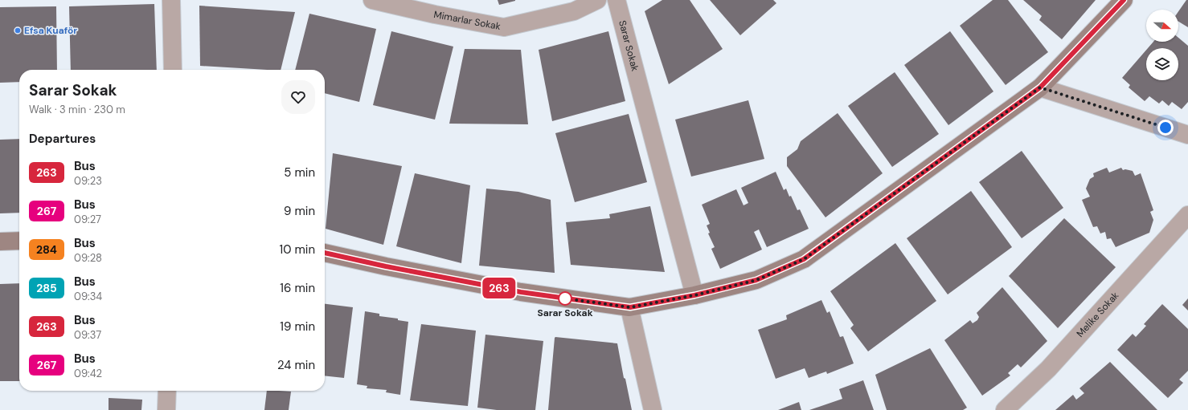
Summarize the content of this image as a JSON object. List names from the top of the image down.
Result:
{
  "streets": {
    "street": ["Mimarlar Sokak", "Sarar Sokak", "Melike Sokak"]
  },
  "places": ["Efsa Kuaför", "Sarar Sokak"],
  "lines": ["bus line 263"],
  "north": "right",
  "page": {
    "on_map": "263",
    "heading": [
      ["Sarar Sokak", "Walk · 3 min · 230 m"],
      "Departures"
    ],
    "list": [
      {
        "mark": "263",
        "name": "Bus",
        "note": "09:23",
        "value": "5 min"
      },
      {
        "mark": "267",
        "name": "Bus",
        "note": "09:27",
        "value": "9 min"
      },
      {
        "mark": "284",
        "name": "Bus",
        "note": "09:28",
        "value": "10 min"
      },
      {
        "mark": "285",
        "name": "Bus",
        "note": "09:34",
        "value": "16 min"
      },
      {
        "mark": "263",
        "name": "Bus",
        "note": "09:37",
        "value": "19 min"
      },
      {
        "mark": "267",
        "name": "Bus",
        "note": "09:42",
        "value": "24 min"
      }
    ]
  }
}
